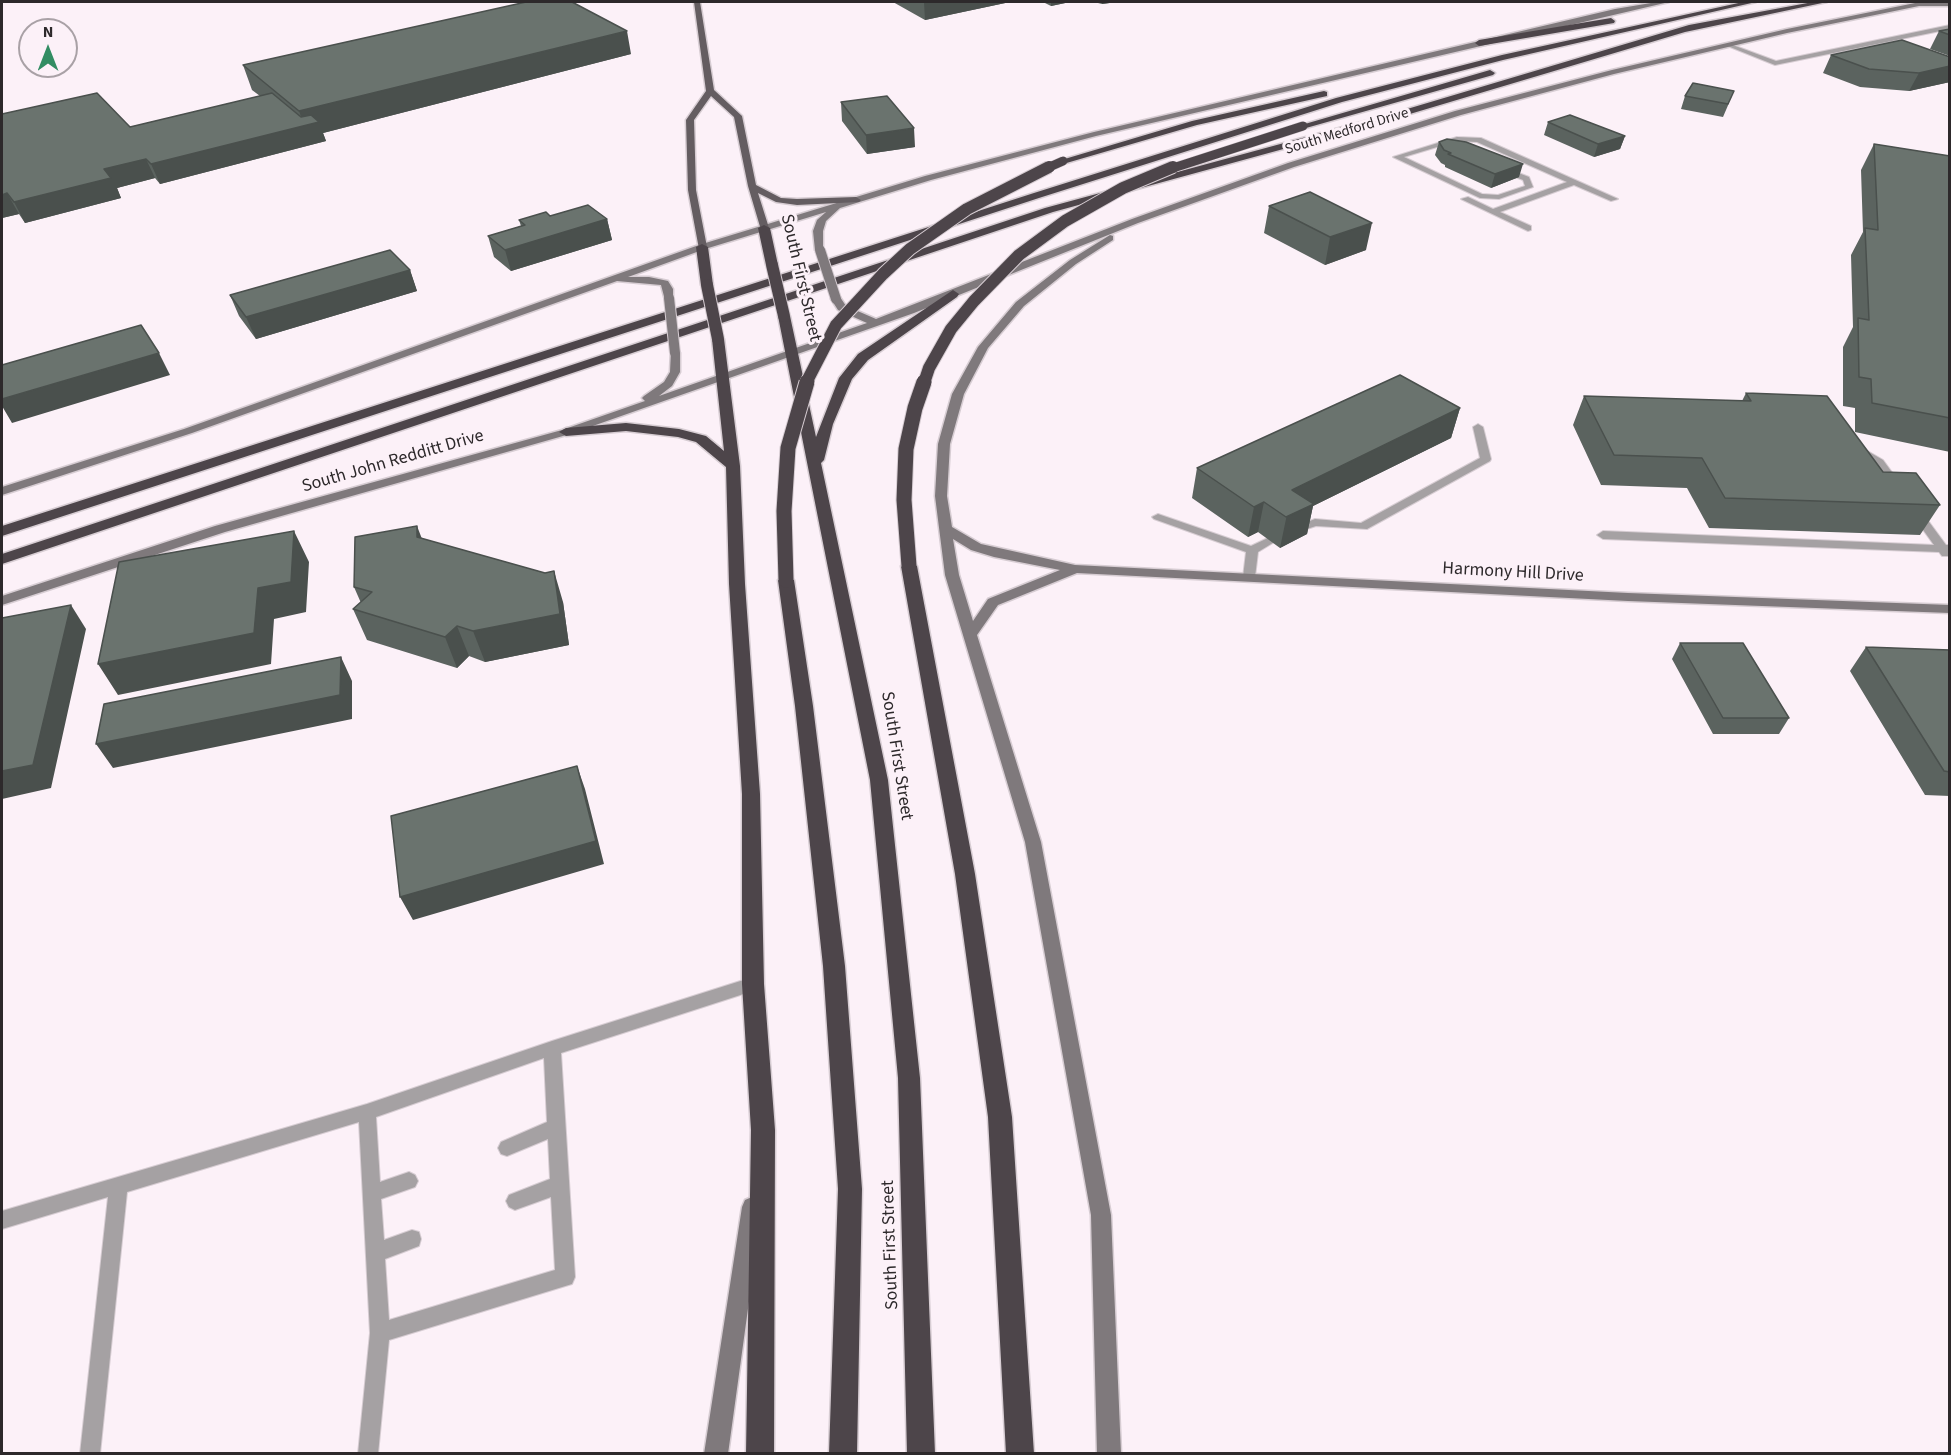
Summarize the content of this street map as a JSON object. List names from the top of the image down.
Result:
{
  "streets": {
    "highway": ["South First Street"],
    "main road": ["South Medford Drive", "South John Redditt Drive", "Harmony Hill Drive"]
  },
  "crossings": [
    ["South Medford Drive", "South First Street"],
    ["South Medford Drive", "South John Redditt Drive"],
    ["South First Street", "South John Redditt Drive"]
  ],
  "north": "top"
}
